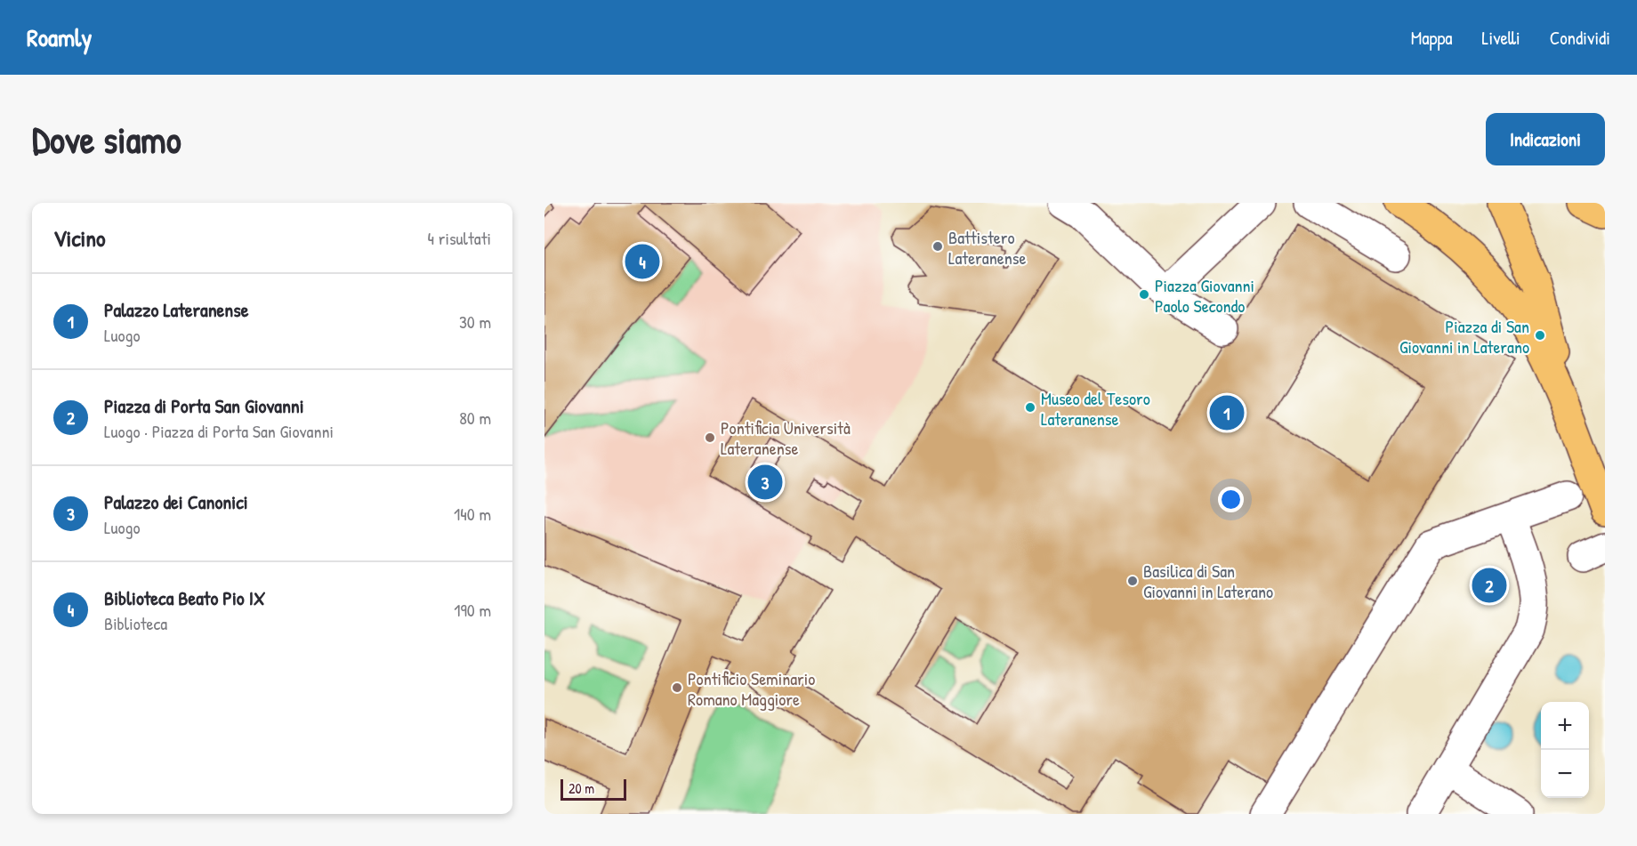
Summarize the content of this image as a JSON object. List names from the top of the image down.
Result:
{
  "places": [
    "Battistero Lateranense",
    "Piazza Giovanni Paolo Secondo",
    "Piazza di San Giovanni in Laterano",
    "Museo del Tesoro Lateranense",
    "Pontificia Università Lateranense",
    "Basilica di San Giovanni in Laterano",
    "Pontificio Seminario Romano Maggiore"
  ],
  "scale_bar": "20 m",
  "page": {
    "header": "Roamly",
    "nav": ["Mappa", "Livelli", "Condividi"],
    "buttons": "Indicazioni",
    "title": "Dove siamo",
    "heading": ["Vicino", "4 risultati"],
    "pins": [
      "4",
      "1",
      "3",
      "2"
    ],
    "list": [
      {
        "mark": "1",
        "name": "Palazzo Lateranense",
        "note": "Luogo",
        "value": "30 m"
      },
      {
        "mark": "2",
        "name": "Piazza di Porta San Giovanni",
        "note": "Luogo · Piazza di Porta San Giovanni",
        "value": "80 m"
      },
      {
        "mark": "3",
        "name": "Palazzo dei Canonici",
        "note": "Luogo",
        "value": "140 m"
      },
      {
        "mark": "4",
        "name": "Biblioteca Beato Pio IX",
        "note": "Biblioteca",
        "value": "190 m"
      }
    ],
    "map_buttons": ["+", "−"],
    "scale": "20 m"
  }
}
